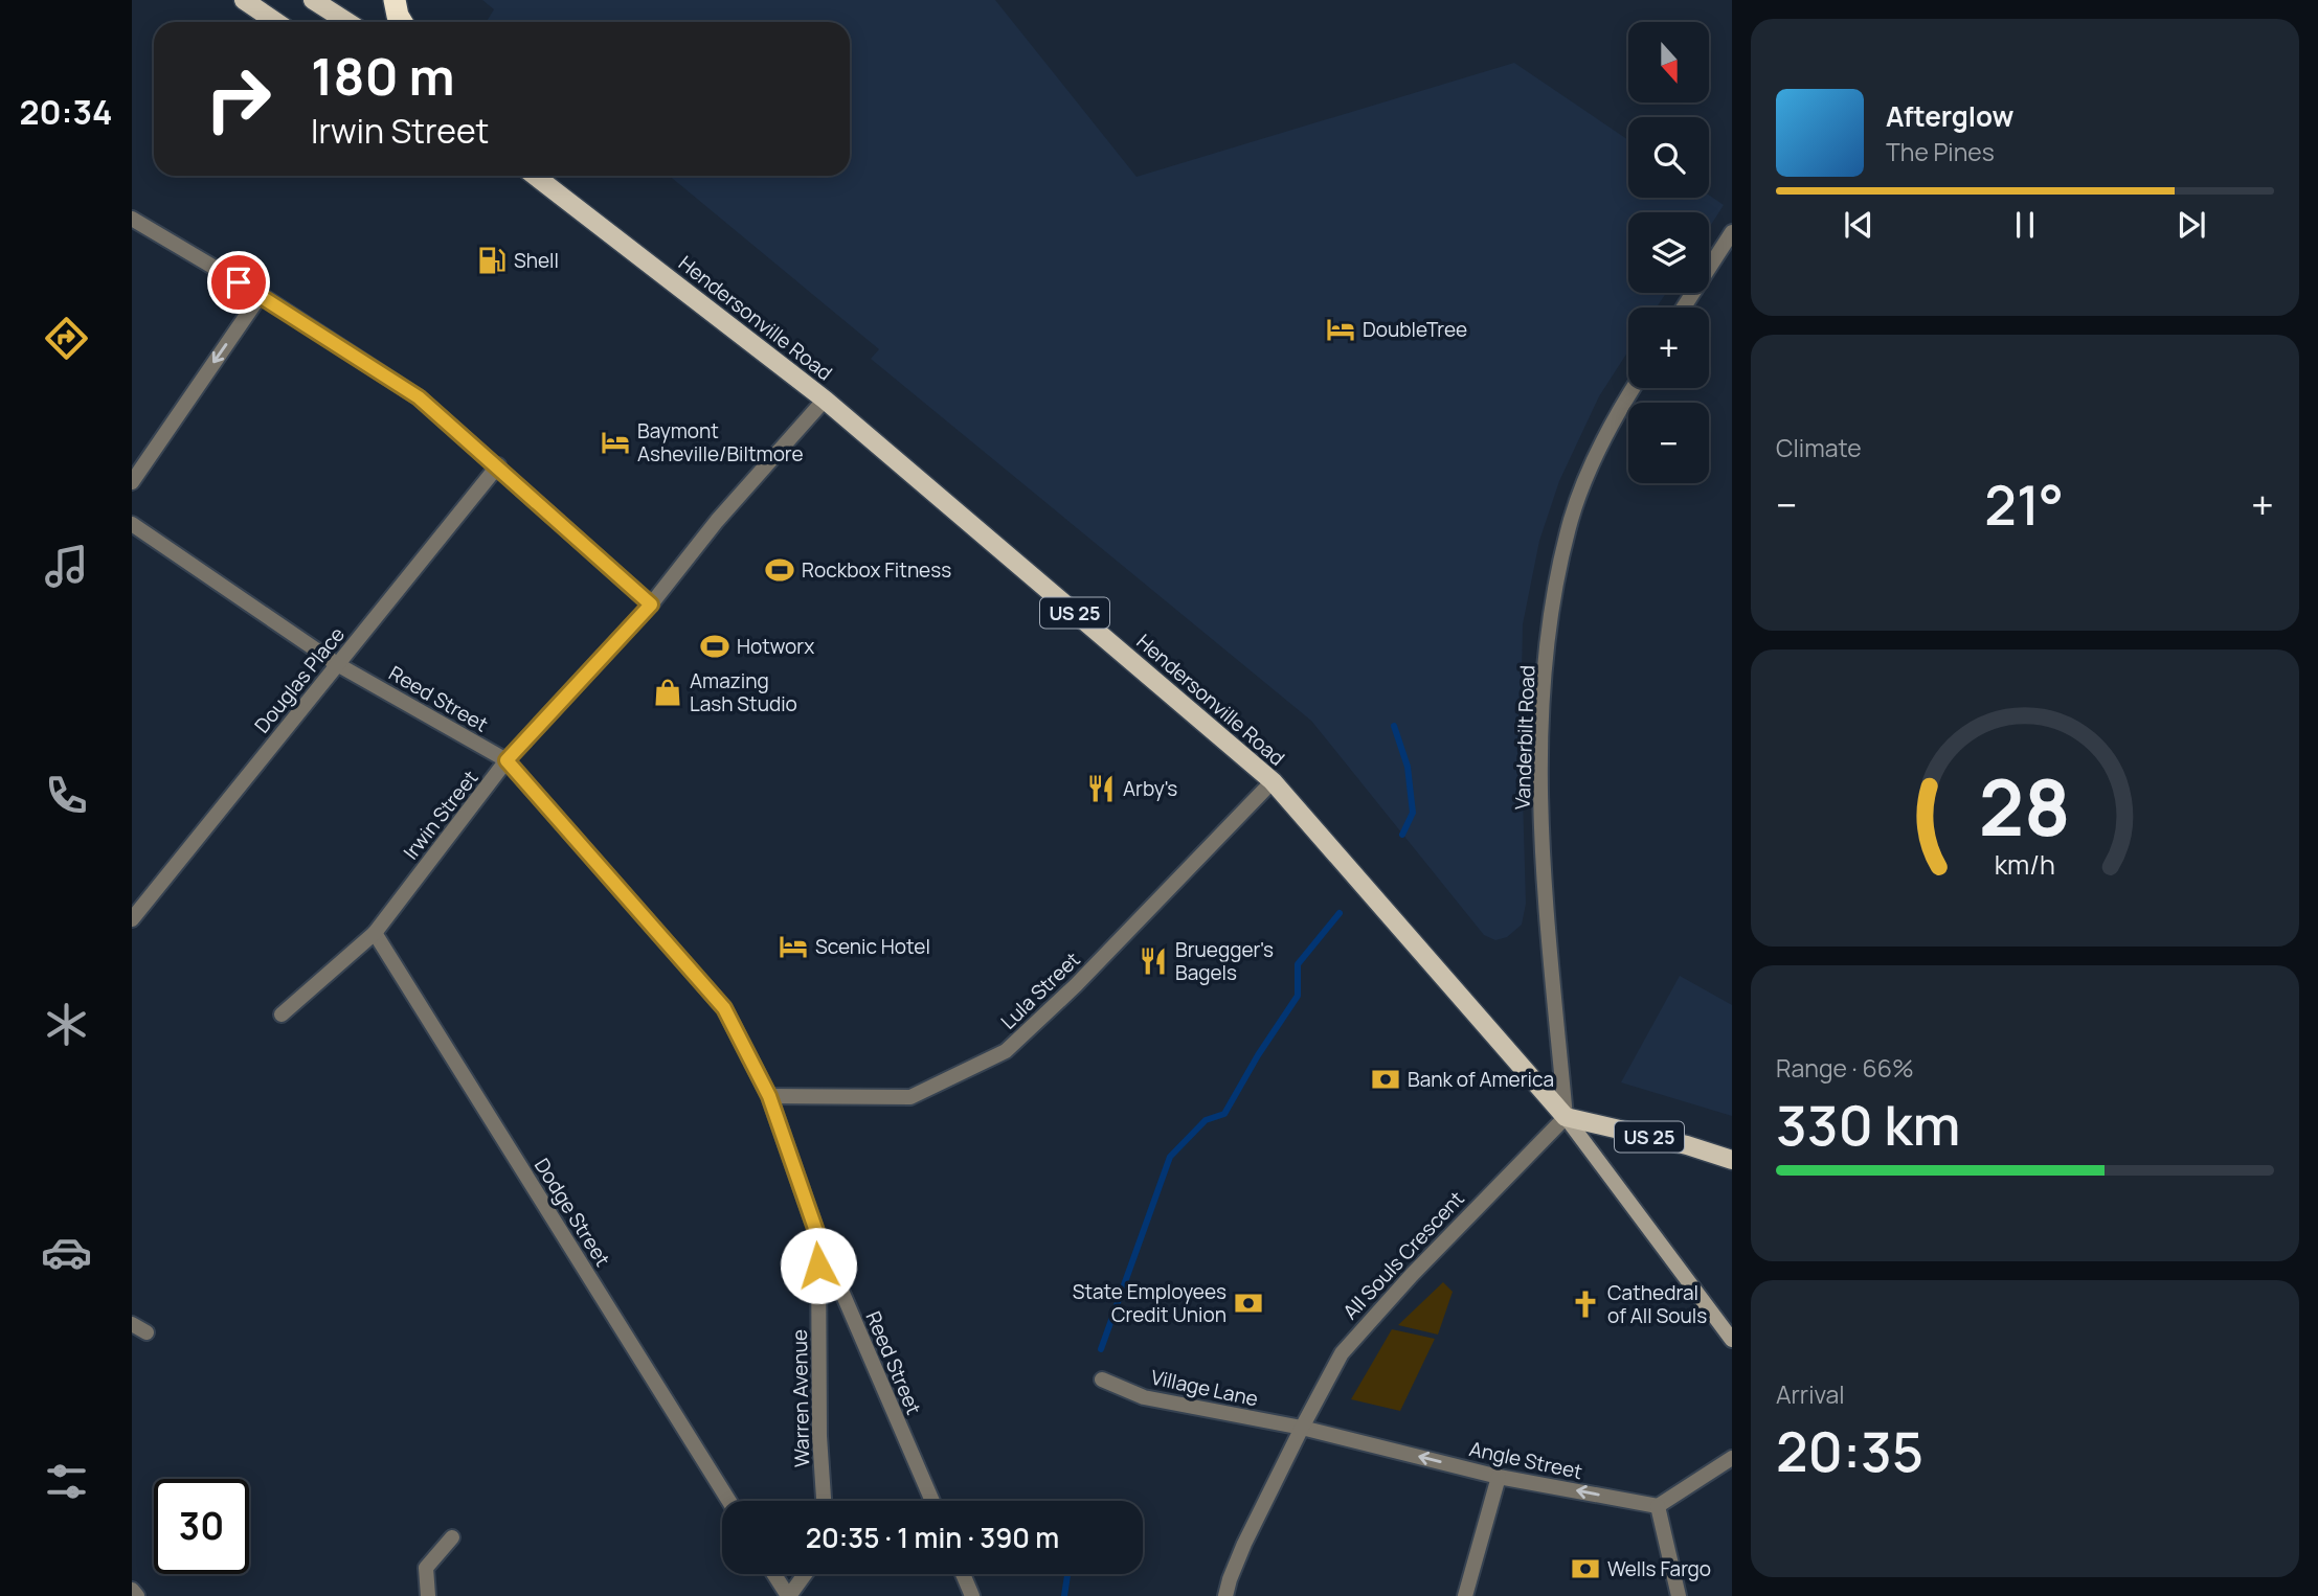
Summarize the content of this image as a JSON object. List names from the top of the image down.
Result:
{
  "streets": {
    "main road": ["Hendersonville Road", "US 25"],
    "street": [
      "Douglas Place",
      "Reed Street",
      "Vanderbilt Road",
      "Irwin Street",
      "Lula Street",
      "Dodge Street",
      "All Souls Crescent",
      "Village Lane",
      "Warren Avenue",
      "Angle Street"
    ]
  },
  "crossings": [
    ["Hendersonville Road", "US 25"],
    ["Hendersonville Road", "Vanderbilt Road"],
    ["Hendersonville Road", "Irwin Street"],
    ["Hendersonville Road", "Lula Street"],
    ["Hendersonville Road", "All Souls Crescent"],
    ["US 25", "Vanderbilt Road"],
    ["US 25", "All Souls Crescent"],
    ["Douglas Place", "Reed Street"],
    ["Reed Street", "Irwin Street"],
    ["Reed Street", "Lula Street"],
    ["Reed Street", "Warren Avenue"],
    ["Vanderbilt Road", "All Souls Crescent"],
    ["Irwin Street", "Dodge Street"],
    ["All Souls Crescent", "Village Lane"],
    ["All Souls Crescent", "Angle Street"],
    ["Village Lane", "Angle Street"]
  ],
  "one_way": ["Angle Street"],
  "places": {
    "fuel station": ["Shell"],
    "hotel": ["DoubleTree", "Baymont Asheville/Biltmore", "Scenic Hotel"],
    "sports": ["Rockbox Fitness", "Hotworx"],
    "shop": ["Amazing Lash Studio"],
    "restaurant": ["Arby's", "Bruegger's Bagels"],
    "bank": ["Bank of America", "State Employees Credit Union", "Wells Fargo"],
    "church": ["Cathedral of All Souls"]
  },
  "north": "bottom",
  "page": {
    "tabs": "20:34",
    "map_buttons": ["+", "−"],
    "turn": ["180 m", "Irwin Street"],
    "song": ["Afterglow", "The Pines"],
    "tile": [
      "Climate",
      ["Range · 66%", "330 km"],
      ["Arrival", "20:35"]
    ],
    "heat": ["−", "21°", "+"],
    "limit": "30",
    "trip": "20:35 · 1 min · 390 m",
    "gauge": ["28", "km/h"]
  }
}
